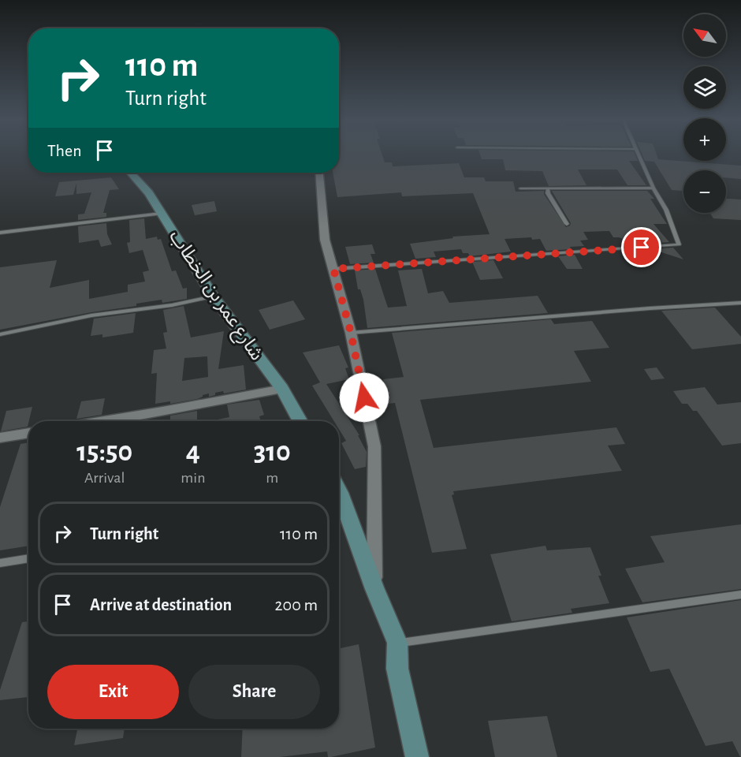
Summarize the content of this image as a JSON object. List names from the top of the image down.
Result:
{
  "streets": {
    "main road": ["شارع عمر بن الخطاب"]
  },
  "north": "top left",
  "page": {
    "map_buttons": ["+", "−"],
    "turn": ["110 m", "Turn right"],
    "then": "Then",
    "eta": [
      "15:50",
      "Arrival",
      "4",
      "min",
      "310",
      "m"
    ],
    "list": [
      {
        "name": "Turn right",
        "value": "110 m"
      },
      {
        "name": "Arrive at destination",
        "value": "200 m"
      }
    ],
    "buttons": ["Exit", "Share"]
  }
}
